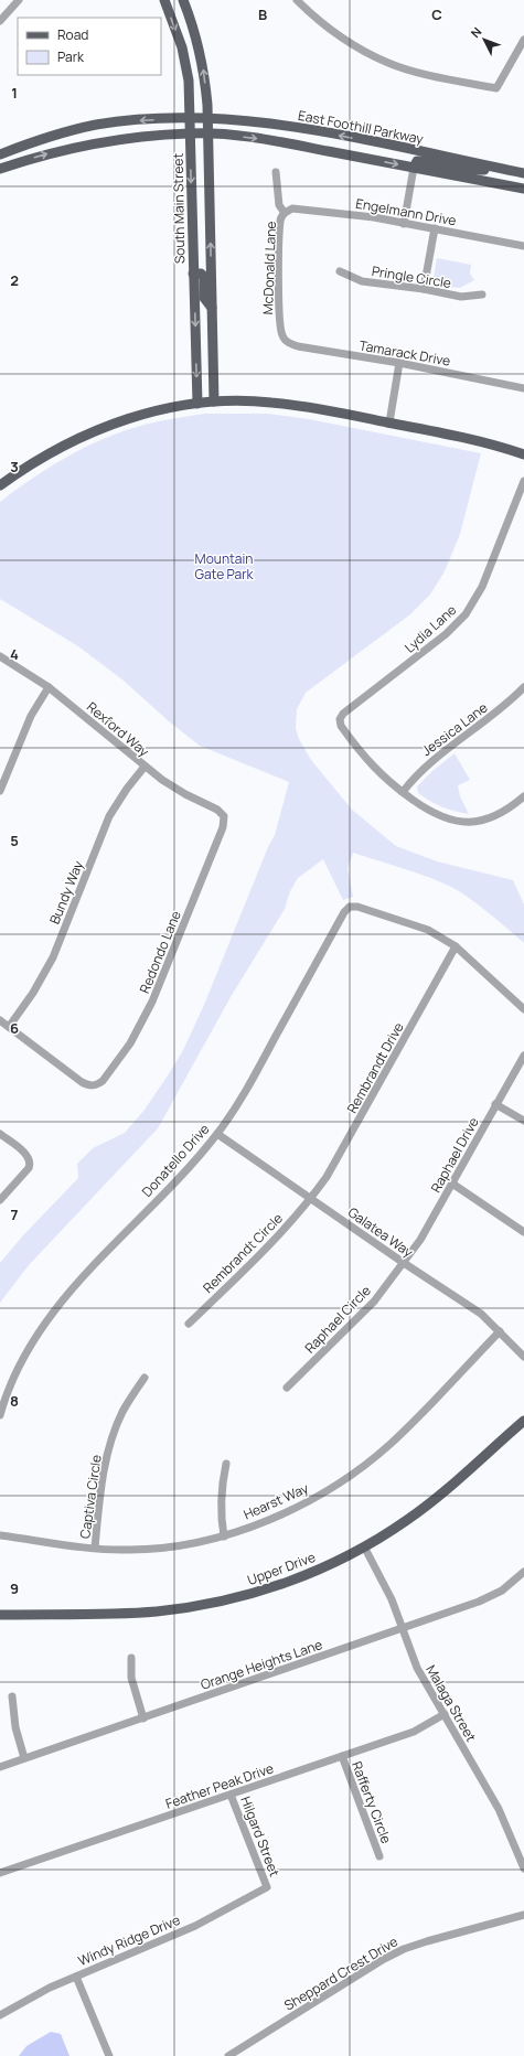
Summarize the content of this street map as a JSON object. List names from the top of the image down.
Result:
{
  "streets": {
    "main road": ["East Foothill Parkway", "South Main Street", "Upper Drive"],
    "street": [
      "Engelmann Drive",
      "McDonald Lane",
      "Pringle Circle",
      "Tamarack Drive",
      "Lydia Lane",
      "Rexford Way",
      "Jessica Lane",
      "Bundy Way",
      "Redondo Lane",
      "Rembrandt Drive",
      "Raphael Drive",
      "Donatello Drive",
      "Galatea Way",
      "Rembrandt Circle",
      "Raphael Circle",
      "Captiva Circle",
      "Hearst Way",
      "Orange Heights Lane",
      "Malaga Street",
      "Feather Peak Drive",
      "Rafferty Circle",
      "Hilgard Street",
      "Windy Ridge Drive",
      "Sheppard Crest Drive"
    ]
  },
  "crossings": [
    ["East Foothill Parkway", "South Main Street"],
    ["Engelmann Drive", "McDonald Lane"],
    ["McDonald Lane", "Tamarack Drive"],
    ["Lydia Lane", "Jessica Lane"],
    ["Rexford Way", "Bundy Way"],
    ["Rexford Way", "Redondo Lane"],
    ["Bundy Way", "Redondo Lane"],
    ["Rembrandt Drive", "Donatello Drive"],
    ["Rembrandt Drive", "Galatea Way"],
    ["Rembrandt Drive", "Rembrandt Circle"],
    ["Raphael Drive", "Galatea Way"],
    ["Raphael Drive", "Raphael Circle"],
    ["Donatello Drive", "Galatea Way"],
    ["Galatea Way", "Rembrandt Circle"],
    ["Galatea Way", "Raphael Circle"],
    ["Galatea Way", "Hearst Way"],
    ["Captiva Circle", "Hearst Way"],
    ["Upper Drive", "Malaga Street"],
    ["Orange Heights Lane", "Malaga Street"],
    ["Malaga Street", "Feather Peak Drive"],
    ["Feather Peak Drive", "Rafferty Circle"],
    ["Feather Peak Drive", "Hilgard Street"],
    ["Hilgard Street", "Windy Ridge Drive"]
  ],
  "parks": ["Mountain Gate Park"],
  "legend": ["Road", "Park"],
  "north": "top left",
  "grid": {
    "columns": ["B", "C"],
    "rows": [
      "1",
      "2",
      "3",
      "4",
      "5",
      "6",
      "7",
      "8",
      "9"
    ]
  }
}
